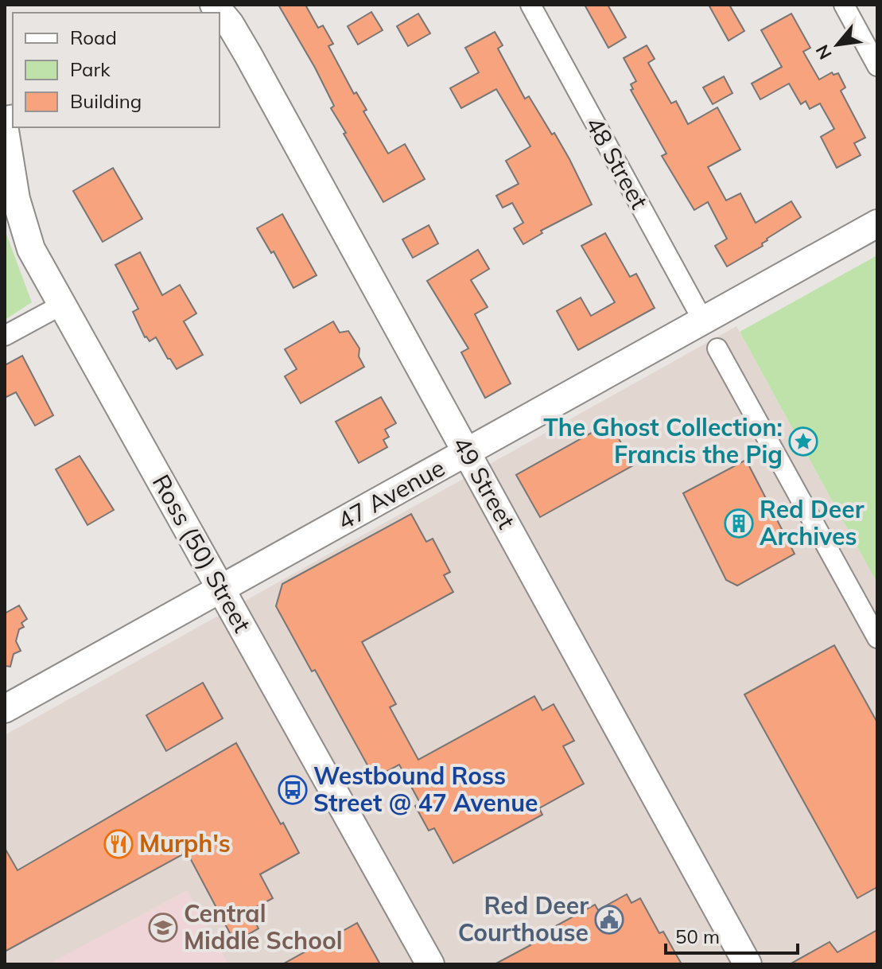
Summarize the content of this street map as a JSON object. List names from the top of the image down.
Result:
{
  "streets": {
    "main road": ["49 Street", "47 Avenue", "Ross (50) Street"],
    "street": ["48 Street"]
  },
  "crossings": [
    ["48 Street", "47 Avenue"],
    ["49 Street", "47 Avenue"],
    ["47 Avenue", "Ross (50) Street"]
  ],
  "places": {
    "place": ["The Ghost Collection: Francis the Pig"],
    "building": ["Red Deer Archives"],
    "bus stop": ["Westbound Ross Street @ 47 Avenue"],
    "restaurant": ["Murph's"],
    "public building": ["Red Deer Courthouse"],
    "school or university": ["Central Middle School"]
  },
  "legend": ["Road", "Park", "Building"],
  "scale_bar": "50 m",
  "north": "bottom left"
}
